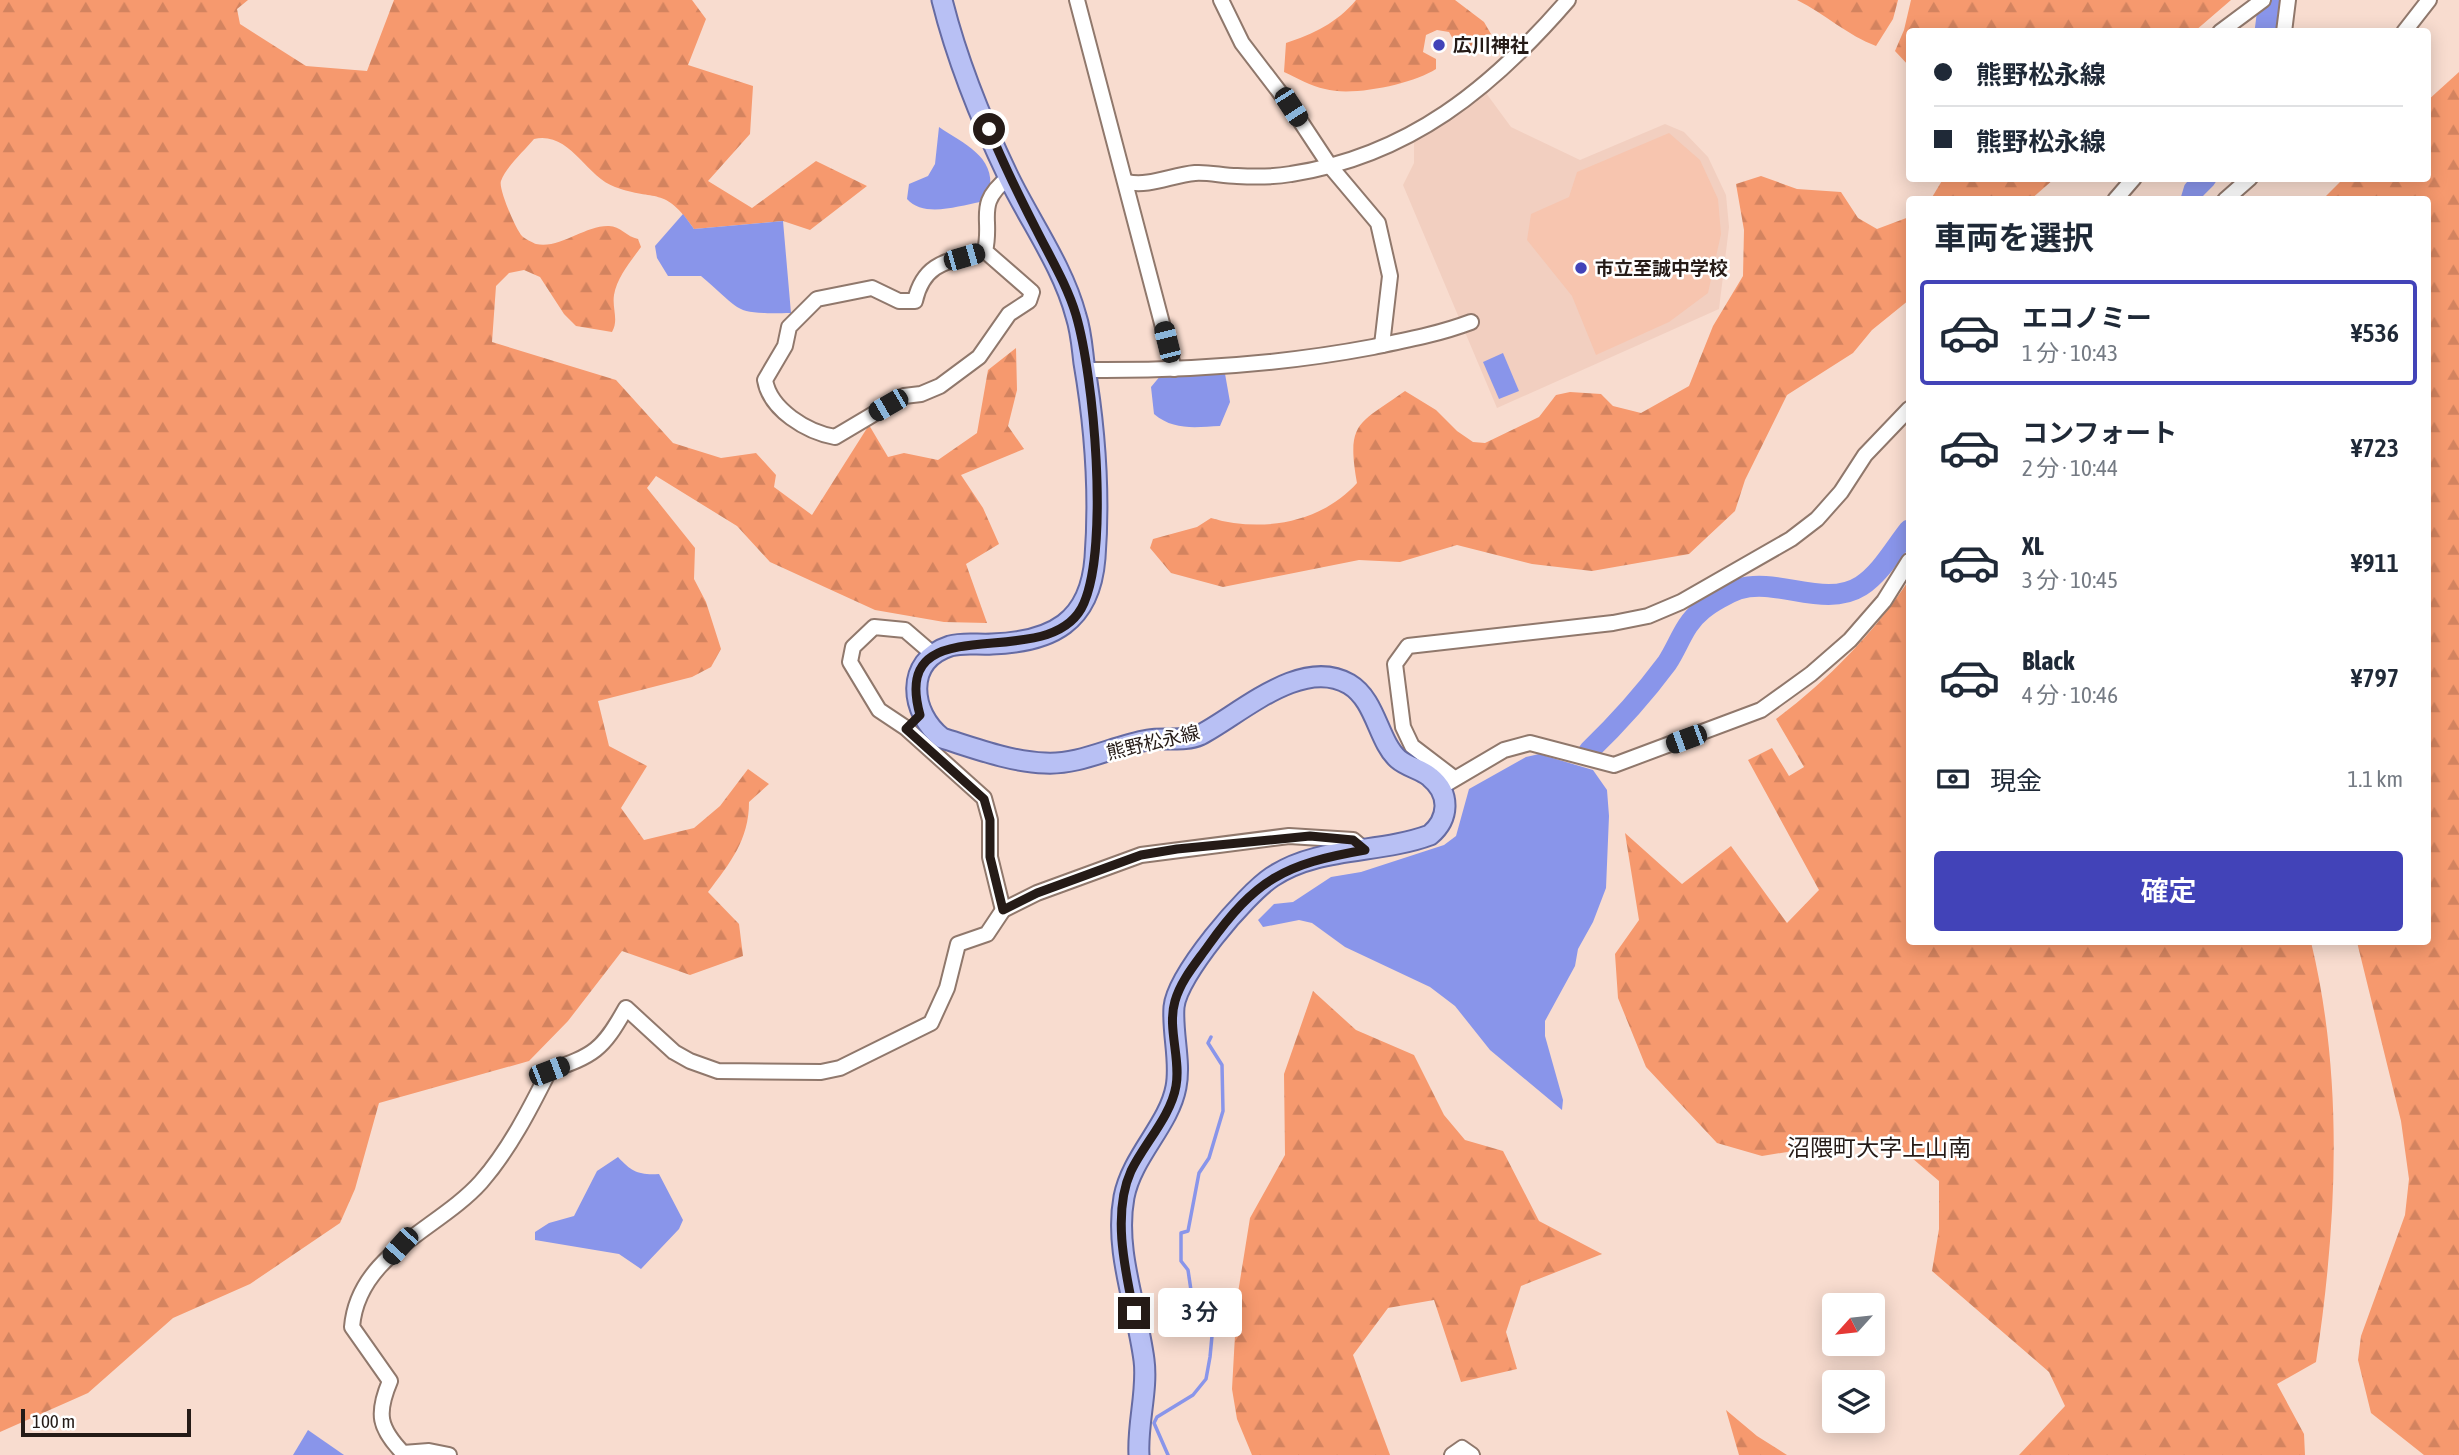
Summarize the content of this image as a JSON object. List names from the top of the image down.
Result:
{
  "streets": {
    "main road": ["熊野松永線"]
  },
  "districts": ["沼隈町大字上山南"],
  "places": ["広川神社", "市立至誠中学校"],
  "scale_bar": "100 m",
  "north": "bottom left",
  "page": {
    "banner": ["熊野松永線", "熊野松永線"],
    "heading": "車両を選択",
    "list": [
      {
        "name": "エコノミー",
        "note": "1 分 · 10:43",
        "value": "¥536"
      },
      {
        "name": "コンフォート",
        "note": "2 分 · 10:44",
        "value": "¥723"
      },
      {
        "name": "XL",
        "note": "3 分 · 10:45",
        "value": "¥911"
      },
      {
        "name": "Black",
        "note": "4 分 · 10:46",
        "value": "¥797"
      }
    ],
    "pay": ["現金", "1.1 km"],
    "buttons": "確定",
    "bubble": "3 分",
    "scale": "100 m"
  }
}
